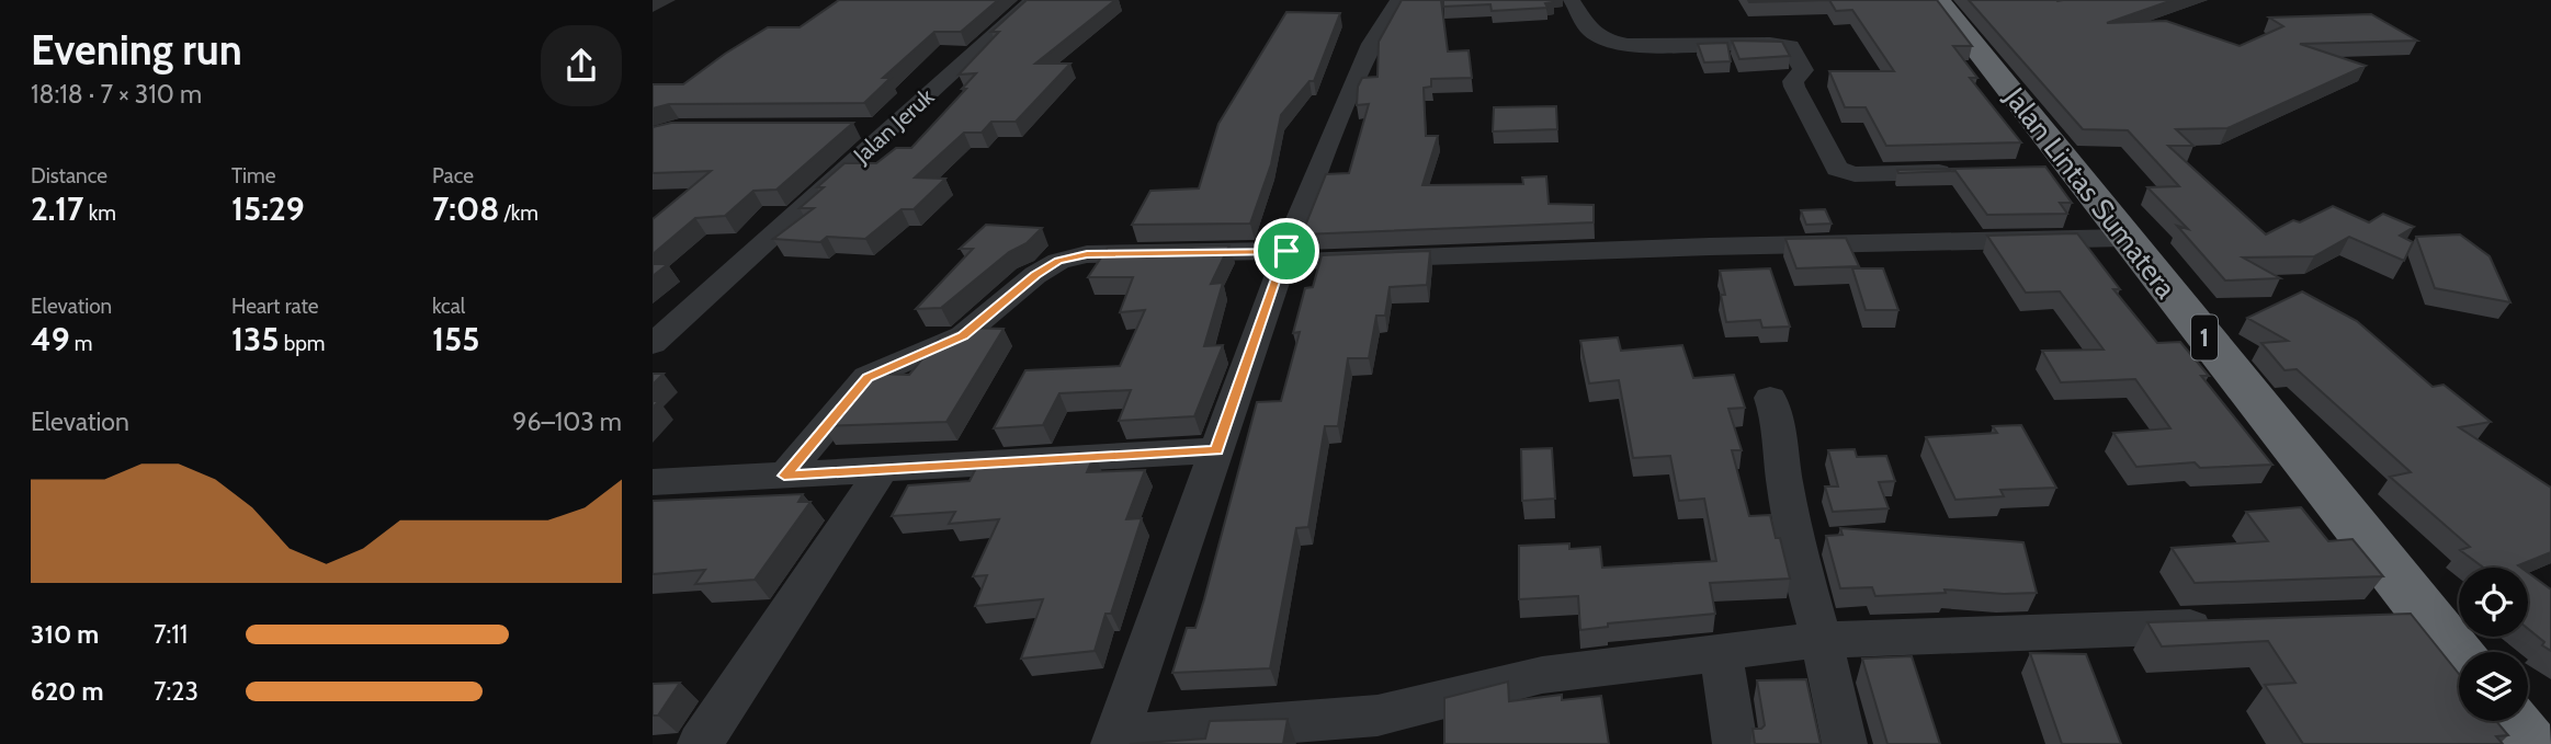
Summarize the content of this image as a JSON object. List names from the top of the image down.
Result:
{
  "streets": {
    "highway": ["Jalan Lintas Sumatera", "1"],
    "street": ["Jalan Jeruk"]
  },
  "page": {
    "heading": ["Evening run", "18:18 · 7 × 310 m"],
    "stats": [
      ["Distance", "2.17 km"],
      ["Time", "15:29"],
      ["Pace", "7:08 /km"],
      ["Elevation", "49 m"],
      ["Heart rate", "135 bpm"],
      ["kcal", "155"]
    ],
    "chart": ["Elevation", "96–103 m"],
    "list": [
      {
        "name": "310 m",
        "note": "7:11"
      },
      {
        "name": "620 m",
        "note": "7:23"
      }
    ]
  }
}
